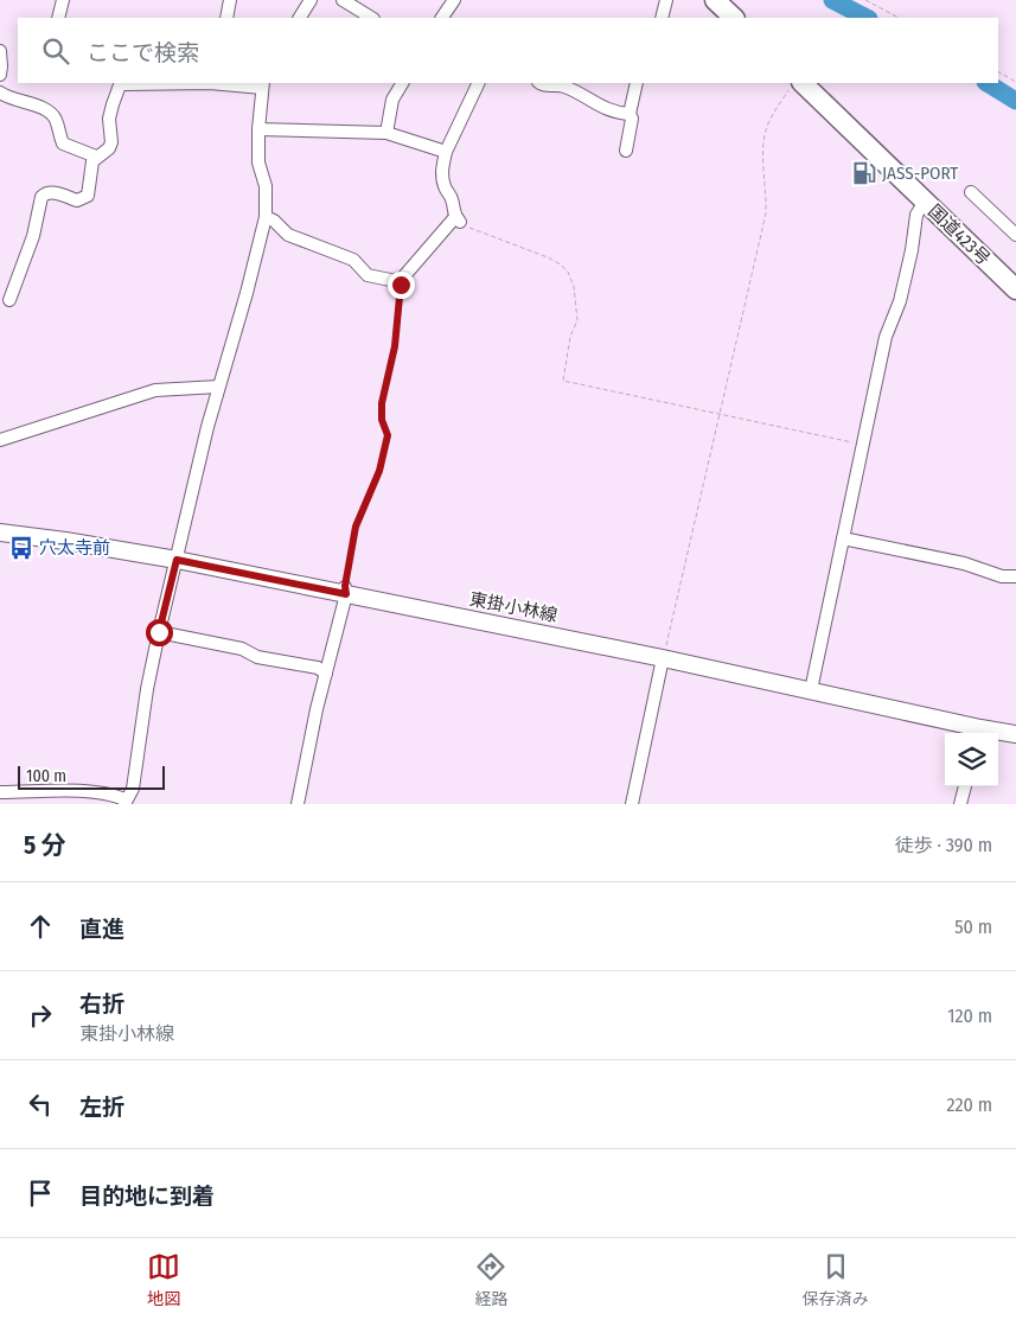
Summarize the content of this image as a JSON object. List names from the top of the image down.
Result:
{
  "streets": {
    "highway": ["国道423号"],
    "main road": ["東掛小林線"]
  },
  "places": {
    "fuel station": ["JASS-PORT"],
    "bus stop": ["穴太寺前"]
  },
  "scale_bar": "100 m",
  "page": {
    "search": "ここで検索",
    "scale": "100 m",
    "heading": ["5 分", "徒歩 · 390 m"],
    "list": [
      ["直進", "50 m"],
      ["右折", "東掛小林線", "120 m"],
      ["左折", "220 m"],
      "目的地に到着"
    ],
    "nav": ["地図", "経路", "保存済み"]
  }
}
